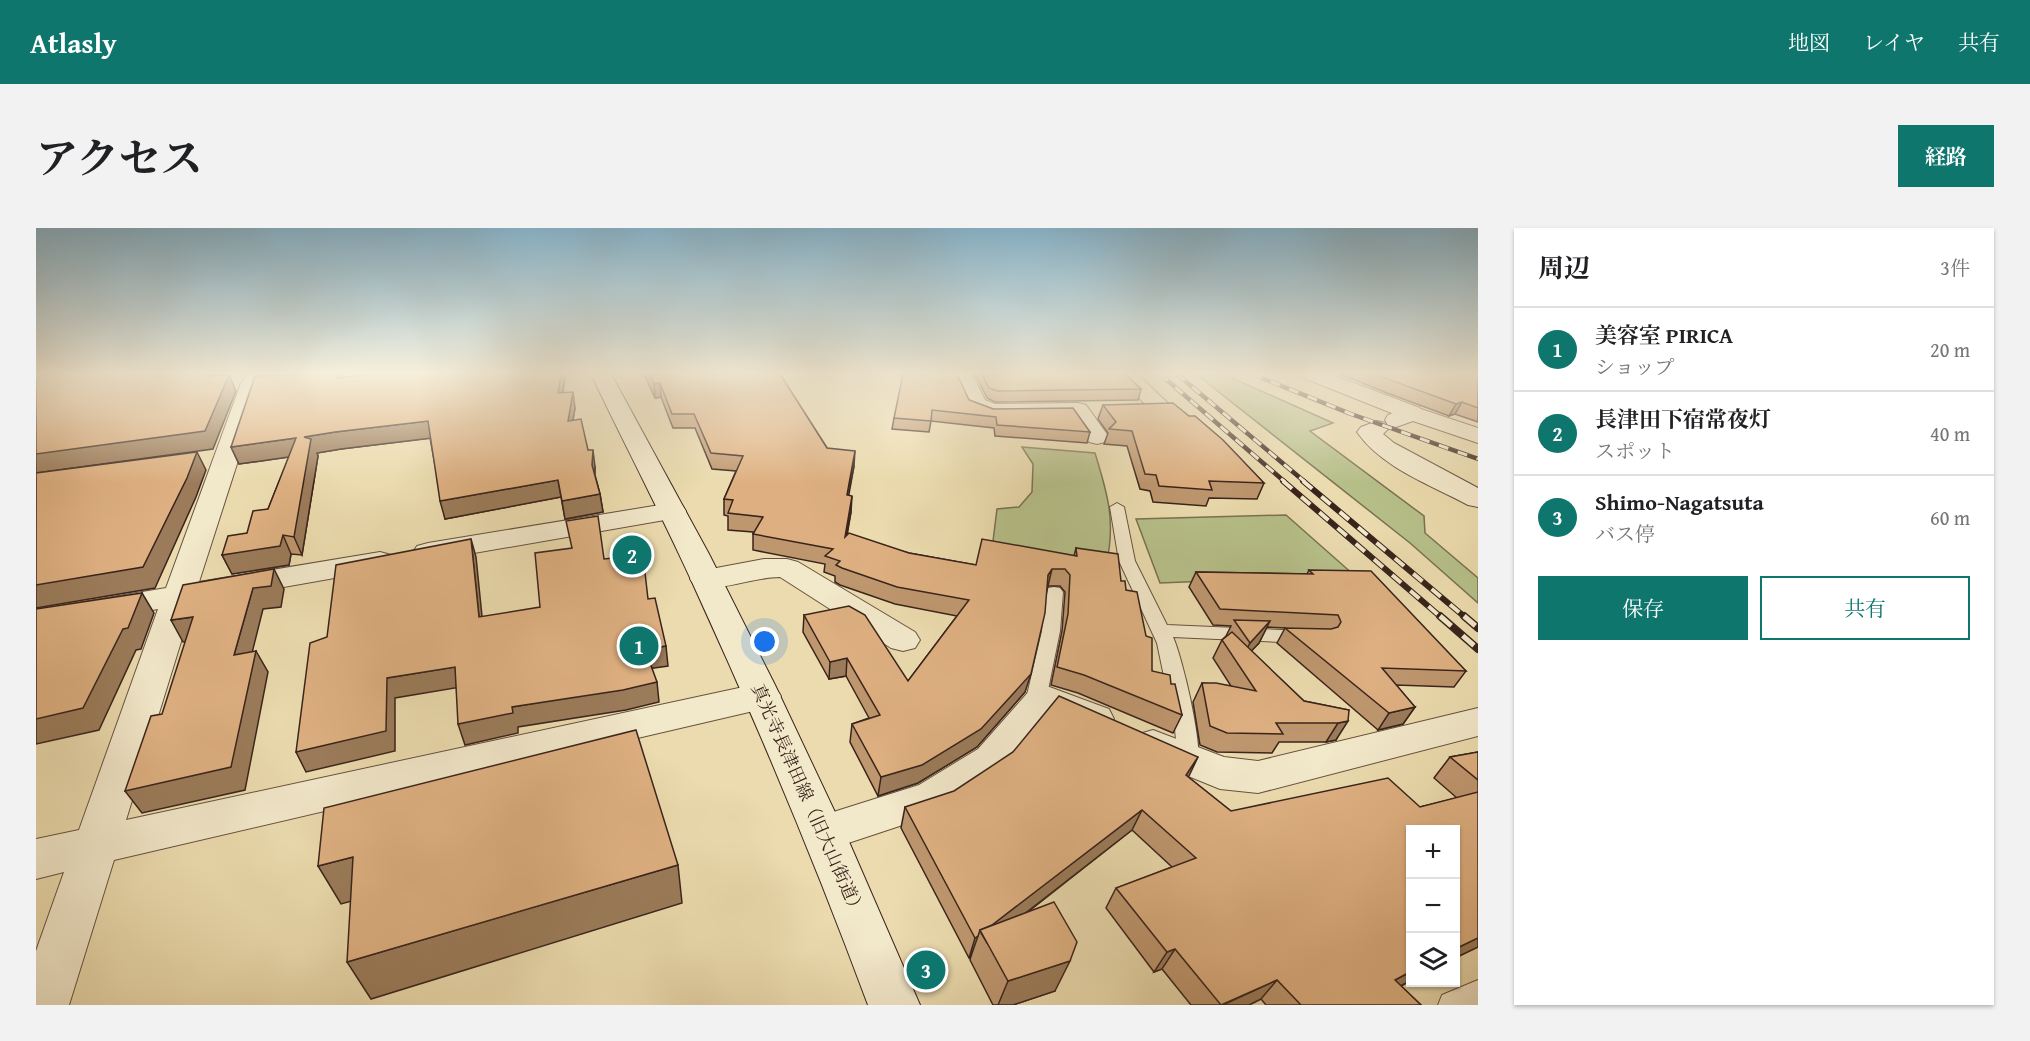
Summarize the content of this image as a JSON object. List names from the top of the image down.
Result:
{
  "streets": {
    "street": ["真光寺長津田線（旧大山街道）"]
  },
  "page": {
    "header": "Atlasly",
    "nav": ["地図", "レイヤ", "共有"],
    "title": "アクセス",
    "buttons": [
      "経路",
      ["保存", "共有"]
    ],
    "heading": ["周辺", "3件"],
    "list": [
      {
        "mark": "1",
        "name": "美容室 PIRICA",
        "note": "ショップ",
        "value": "20 m"
      },
      {
        "mark": "2",
        "name": "長津田下宿常夜灯",
        "note": "スポット",
        "value": "40 m"
      },
      {
        "mark": "3",
        "name": "Shimo-Nagatsuta",
        "note": "バス停",
        "value": "60 m"
      }
    ],
    "pins": ["2", "1", "3"],
    "map_buttons": ["+", "−"]
  }
}
